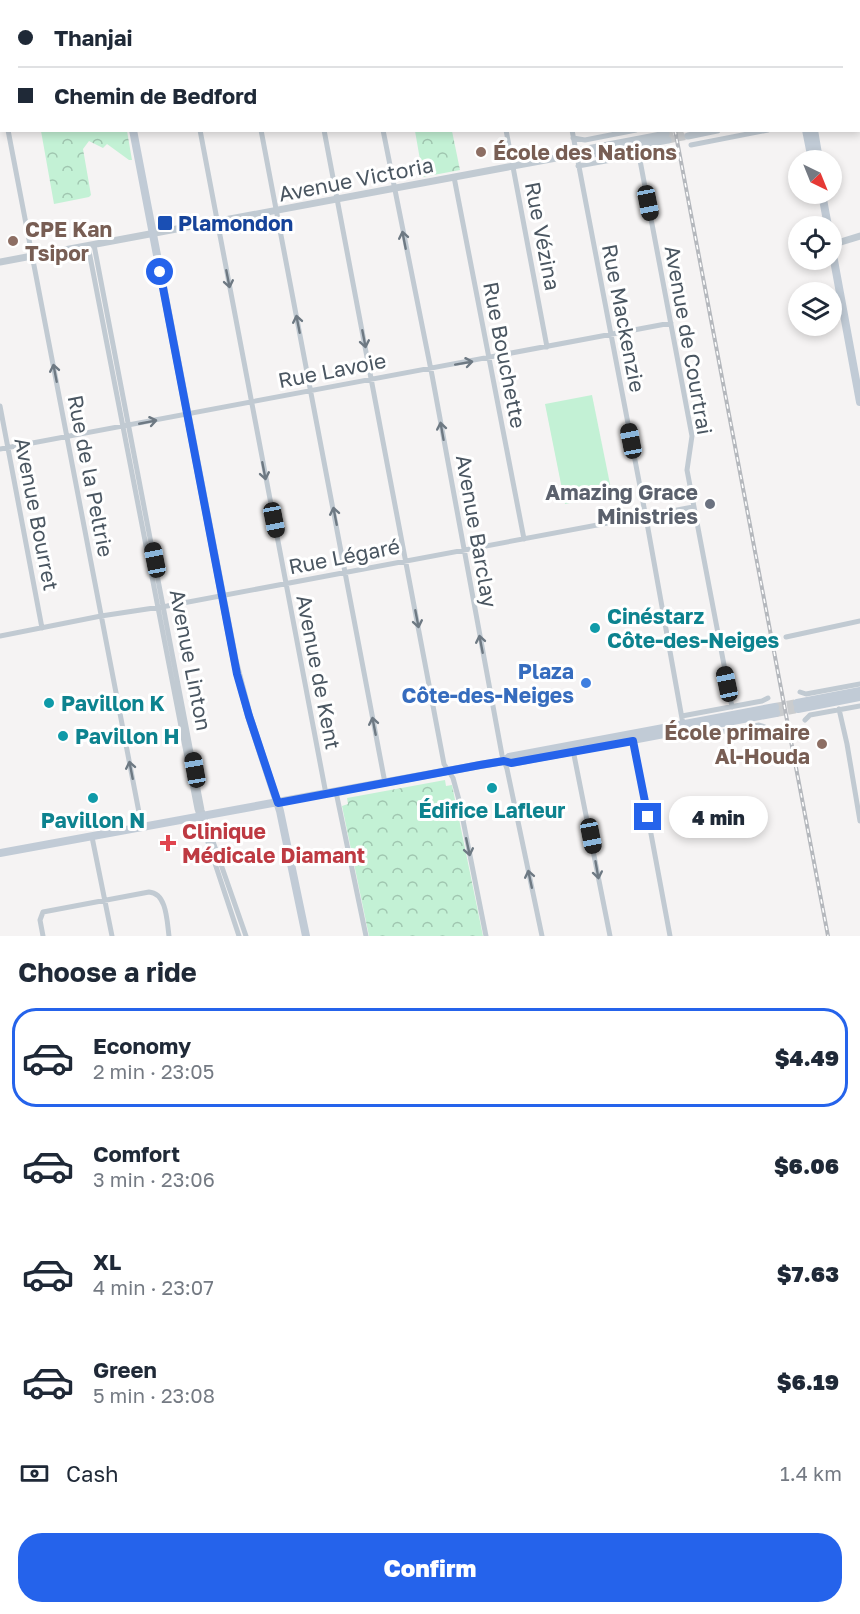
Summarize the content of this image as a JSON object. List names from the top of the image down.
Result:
{
  "streets": {
    "street": [
      "Avenue Victoria",
      "Rue Vézina",
      "Rue Mackenzie",
      "Avenue de Courtrai",
      "Rue Bouchette",
      "Rue Lavoie",
      "Rue de la Peltrie",
      "Avenue Bourret",
      "Avenue Barclay",
      "Rue Légaré",
      "Avenue Linton",
      "Avenue de Kent"
    ]
  },
  "crossings": [
    ["Avenue Victoria", "Rue Vézina"],
    ["Avenue Victoria", "Rue Mackenzie"],
    ["Avenue Victoria", "Rue Bouchette"],
    ["Avenue Victoria", "Rue de la Peltrie"],
    ["Avenue Victoria", "Avenue Barclay"],
    ["Avenue Victoria", "Avenue Linton"],
    ["Avenue Victoria", "Avenue de Kent"],
    ["Rue Vézina", "Rue Lavoie"],
    ["Rue Mackenzie", "Rue Lavoie"],
    ["Rue Mackenzie", "Rue Légaré"],
    ["Avenue de Courtrai", "Rue Lavoie"],
    ["Avenue de Courtrai", "Rue Légaré"],
    ["Rue Bouchette", "Rue Lavoie"],
    ["Rue Bouchette", "Rue Légaré"],
    ["Rue Lavoie", "Rue de la Peltrie"],
    ["Rue Lavoie", "Avenue Bourret"],
    ["Rue Lavoie", "Avenue Barclay"],
    ["Rue Lavoie", "Avenue Linton"],
    ["Rue Lavoie", "Avenue de Kent"],
    ["Rue de la Peltrie", "Rue Légaré"],
    ["Avenue Bourret", "Rue Légaré"],
    ["Avenue Barclay", "Rue Légaré"],
    ["Rue Légaré", "Avenue Linton"],
    ["Rue Légaré", "Avenue de Kent"]
  ],
  "one_way": ["Rue de la Peltrie", "Avenue Barclay", "Avenue de Kent"],
  "places": {
    "other": [
      "École des Nations",
      "CPE Kan Tsipor",
      "Amazing Grace Ministries",
      "Cinéstarz Côte-des-Neiges",
      "Plaza Côte-des-Neiges",
      "Pavillon K",
      "Pavillon H",
      "École primaire Al-Houda",
      "Édifice Lafleur",
      "Pavillon N"
    ],
    "transit": ["Plamondon"],
    "health": ["Clinique Médicale Diamant"]
  },
  "north": "bottom right",
  "page": {
    "banner": ["Thanjai", "Chemin de Bedford"],
    "bubble": "4 min",
    "heading": "Choose a ride",
    "list": [
      {
        "name": "Economy",
        "note": "2 min · 23:05",
        "value": "$4.49"
      },
      {
        "name": "Comfort",
        "note": "3 min · 23:06",
        "value": "$6.06"
      },
      {
        "name": "XL",
        "note": "4 min · 23:07",
        "value": "$7.63"
      },
      {
        "name": "Green",
        "note": "5 min · 23:08",
        "value": "$6.19"
      }
    ],
    "pay": ["Cash", "1.4 km"],
    "buttons": "Confirm"
  }
}
